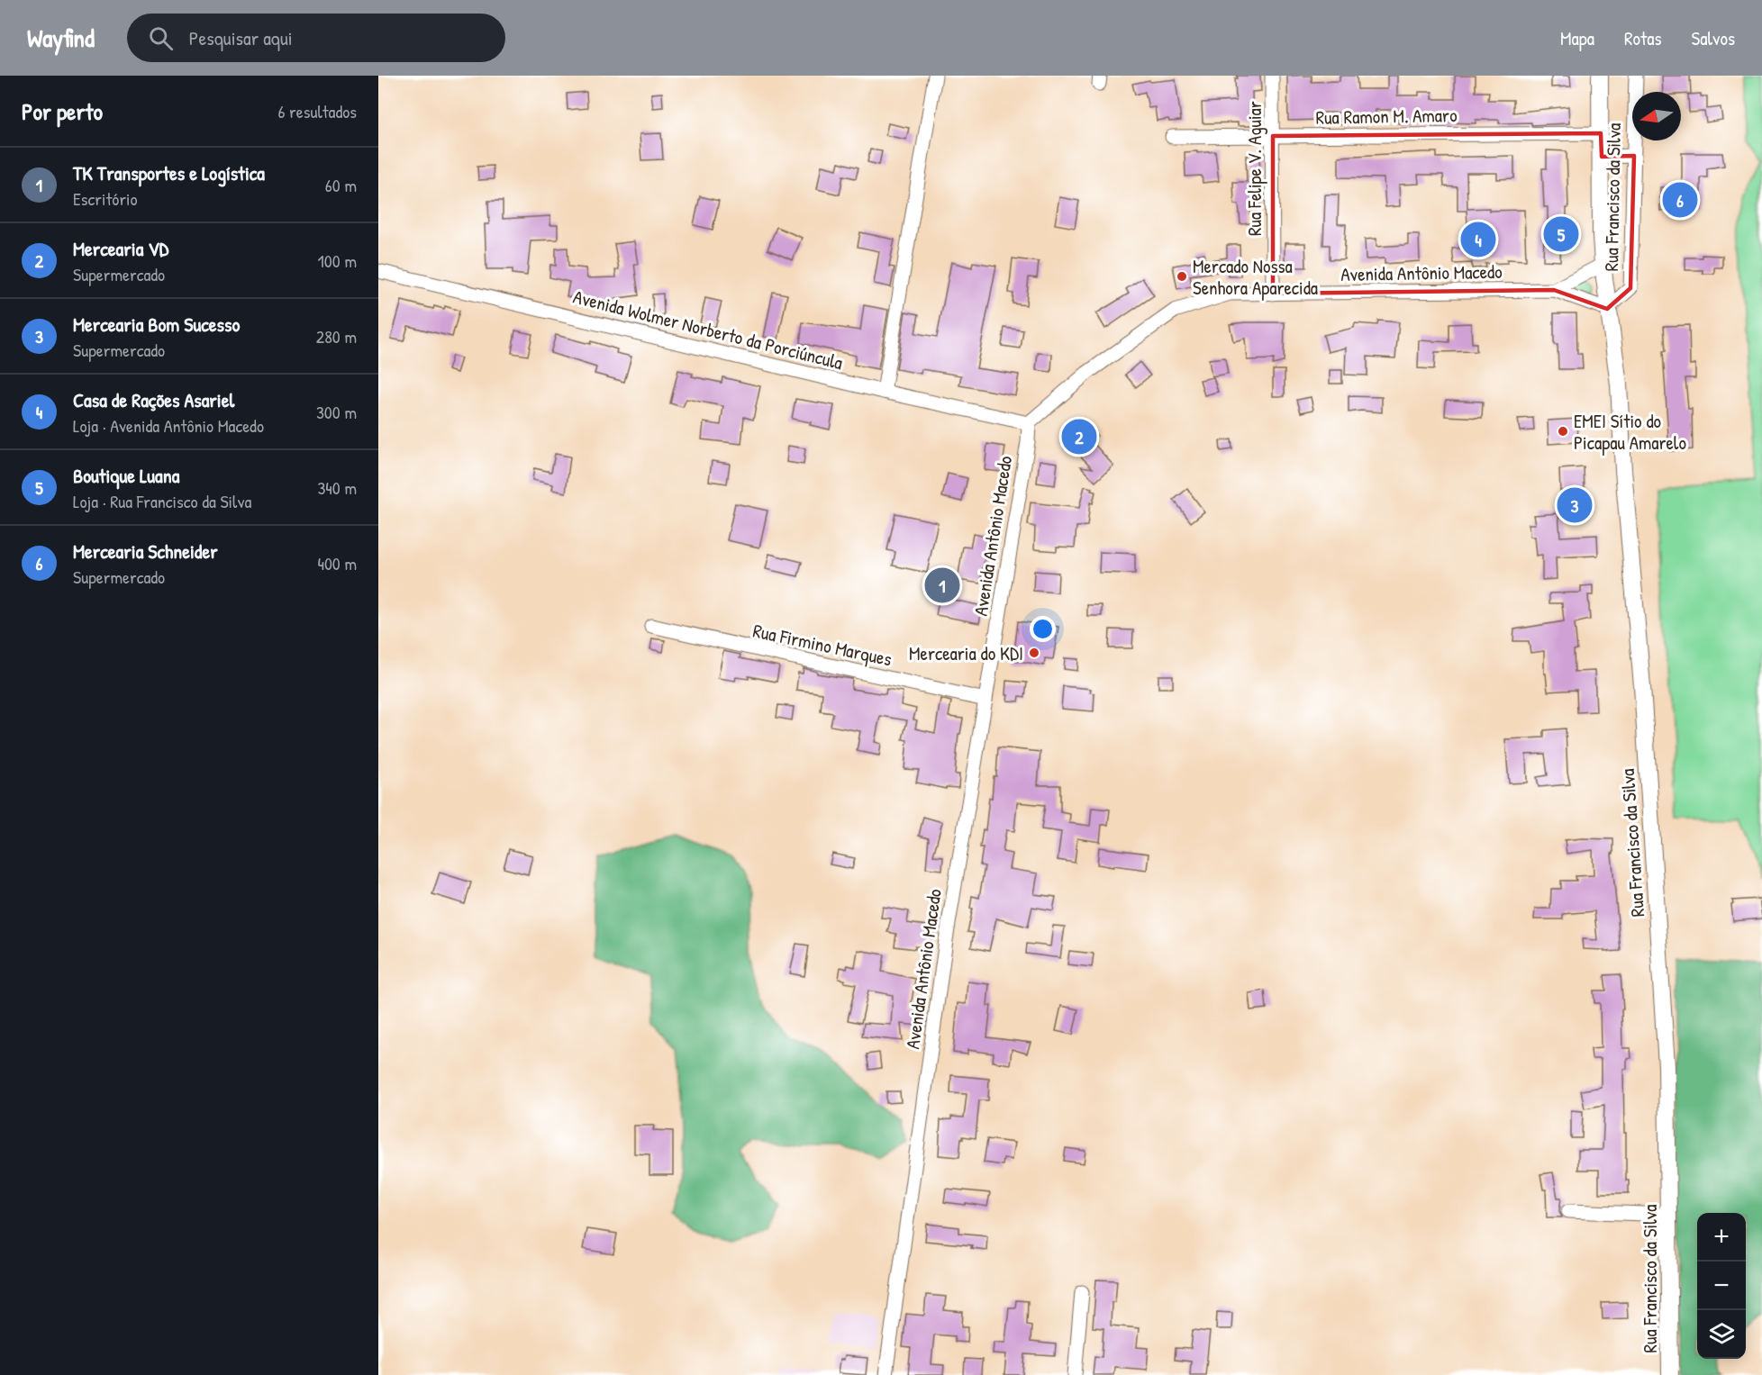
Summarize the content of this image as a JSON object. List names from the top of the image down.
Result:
{
  "streets": {
    "main road": ["Rua Francisco da Silva"],
    "street": [
      "Rua Ramon M. Amaro",
      "Rua Felipe V. Aguiar",
      "Avenida Antônio Macedo",
      "Avenida Wolmer Norberto da Porciúncula",
      "Rua Firmino Marques"
    ]
  },
  "crossings": [
    ["Rua Ramon M. Amaro", "Rua Felipe V. Aguiar"],
    ["Rua Ramon M. Amaro", "Rua Francisco da Silva"],
    ["Rua Felipe V. Aguiar", "Avenida Antônio Macedo"],
    ["Avenida Antônio Macedo", "Avenida Wolmer Norberto da Porciúncula"],
    ["Avenida Antônio Macedo", "Rua Firmino Marques"]
  ],
  "places": ["Mercado Nossa Senhora Aparecida", "EMEI Sítio do Picapau Amarelo", "Mercearia do KDI"],
  "north": "left",
  "page": {
    "header": "Wayfind",
    "search": "Pesquisar aqui",
    "nav": ["Mapa", "Rotas", "Salvos"],
    "heading": ["Por perto", "6 resultados"],
    "list": [
      {
        "mark": "1",
        "name": "TK Transportes e Logística",
        "note": "Escritório",
        "value": "60 m"
      },
      {
        "mark": "2",
        "name": "Mercearia VD",
        "note": "Supermercado",
        "value": "100 m"
      },
      {
        "mark": "3",
        "name": "Mercearia Bom Sucesso",
        "note": "Supermercado",
        "value": "280 m"
      },
      {
        "mark": "4",
        "name": "Casa de Rações Asariel",
        "note": "Loja · Avenida Antônio Macedo",
        "value": "300 m"
      },
      {
        "mark": "5",
        "name": "Boutique Luana",
        "note": "Loja · Rua Francisco da Silva",
        "value": "340 m"
      },
      {
        "mark": "6",
        "name": "Mercearia Schneider",
        "note": "Supermercado",
        "value": "400 m"
      }
    ],
    "pins": [
      "6",
      "5",
      "4",
      "2",
      "3",
      "1"
    ],
    "map_buttons": ["+", "−"]
  }
}
